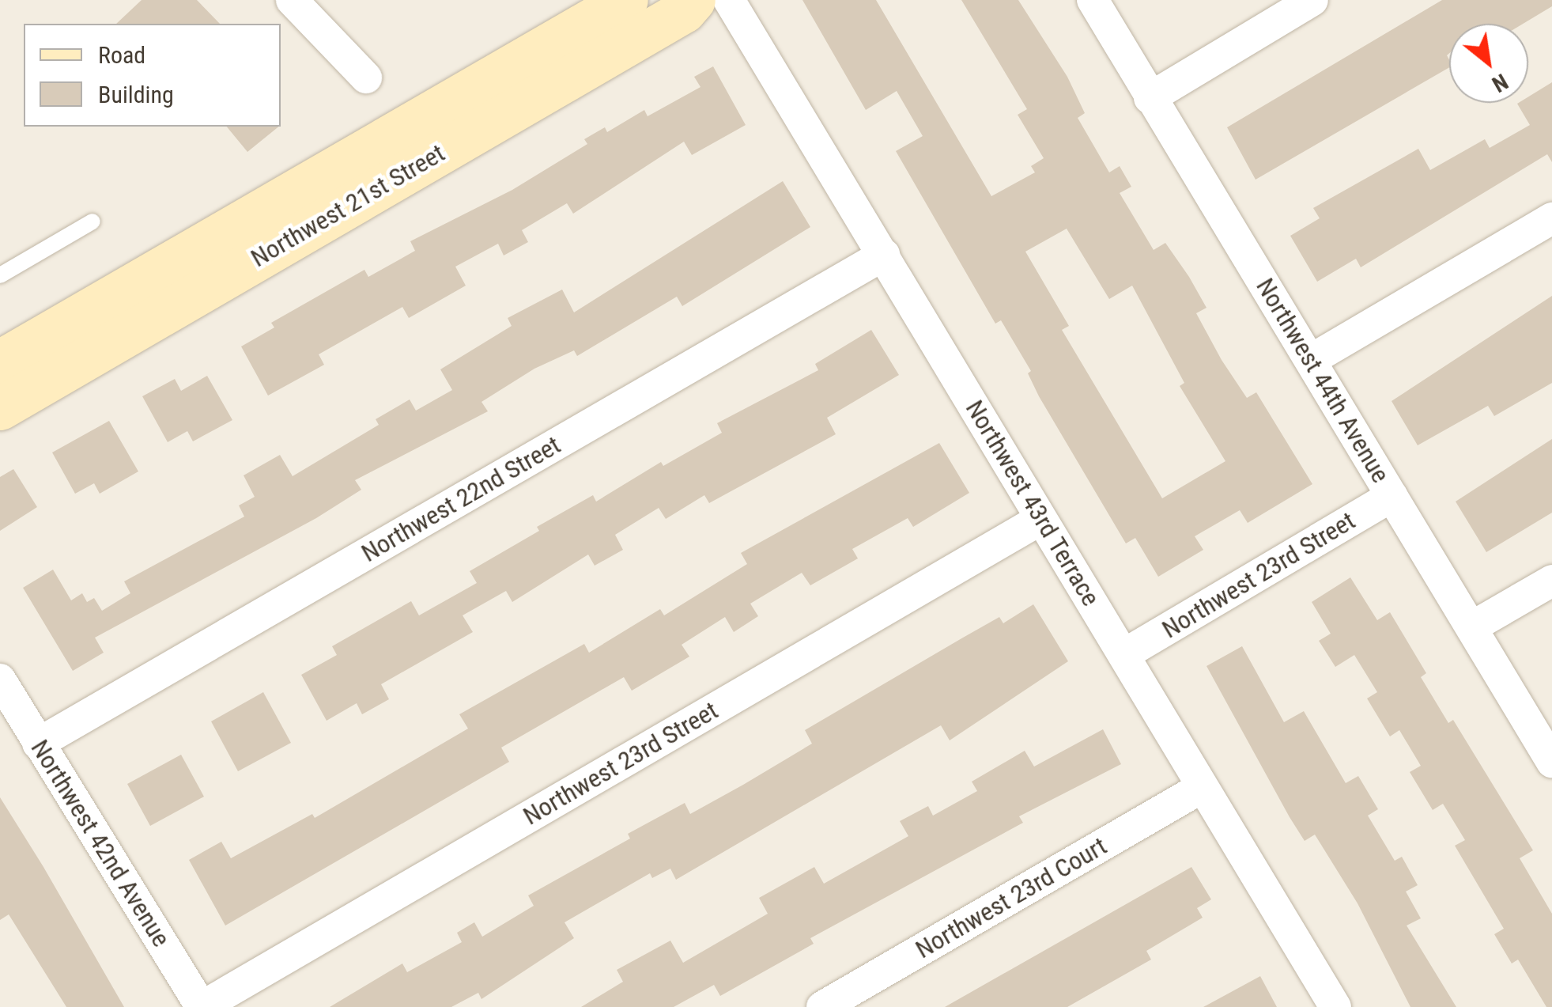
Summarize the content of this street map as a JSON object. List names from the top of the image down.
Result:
{
  "streets": {
    "street": [
      "Northwest 21st Street",
      "Northwest 44th Avenue",
      "Northwest 22nd Street",
      "Northwest 43rd Terrace",
      "Northwest 23rd Street",
      "Northwest 42nd Avenue",
      "Northwest 23rd Court"
    ]
  },
  "crossings": [
    ["Northwest 44th Avenue", "Northwest 23rd Street"],
    ["Northwest 22nd Street", "Northwest 43rd Terrace"],
    ["Northwest 22nd Street", "Northwest 42nd Avenue"],
    ["Northwest 43rd Terrace", "Northwest 23rd Street"],
    ["Northwest 43rd Terrace", "Northwest 23rd Court"],
    ["Northwest 23rd Street", "Northwest 42nd Avenue"]
  ],
  "legend": ["Road", "Building"],
  "north": "bottom right"
}
